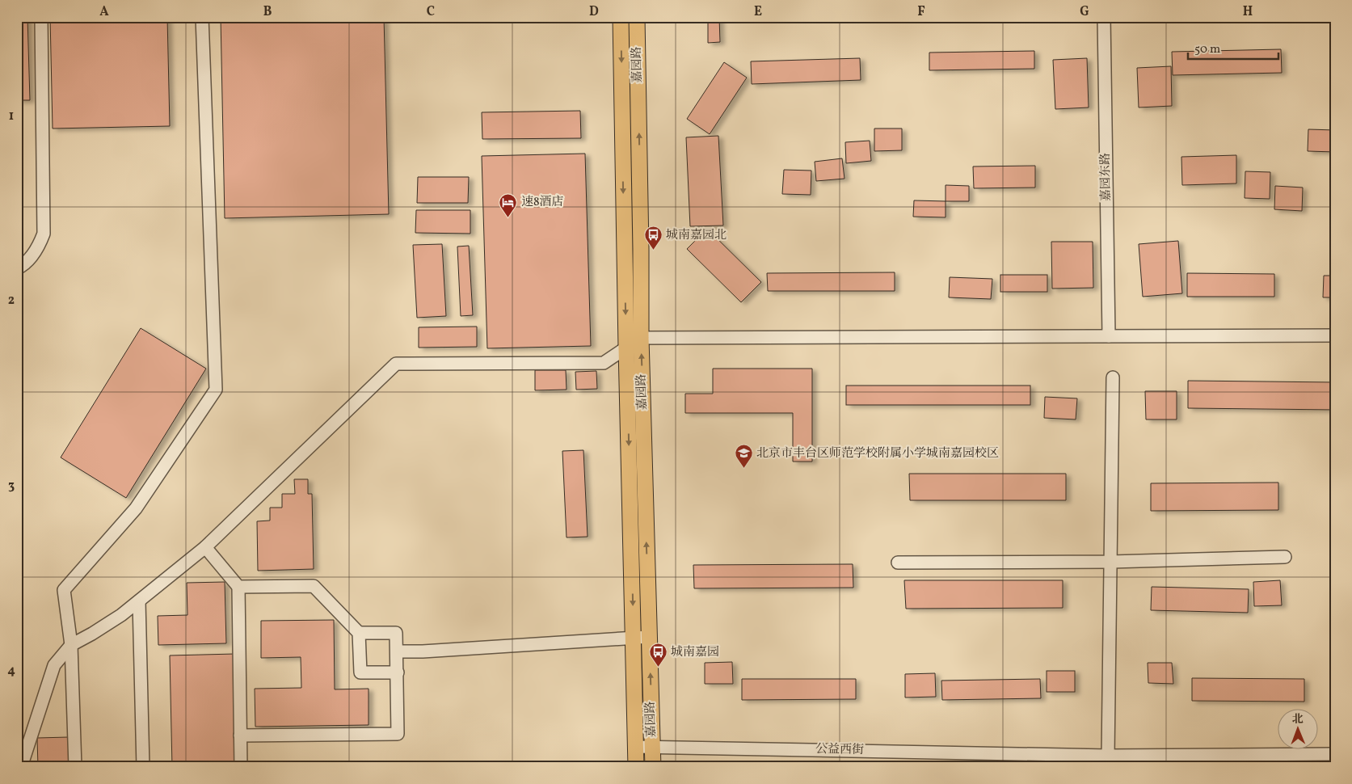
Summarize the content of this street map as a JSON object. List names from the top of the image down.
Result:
{
  "streets": {
    "main road": ["嘉园路"],
    "street": ["嘉园东路", "公益西街"]
  },
  "crossings": [
    ["嘉园路", "公益西街"]
  ],
  "places": {
    "hotel": ["速8酒店"],
    "bus stop": ["城南嘉园北", "城南嘉园"],
    "school or university": ["北京市丰台区师范学校附属小学城南嘉园校区"]
  },
  "scale_bar": "50 m",
  "north": "top",
  "grid": {
    "columns": [
      "A",
      "B",
      "C",
      "D",
      "E",
      "F",
      "G",
      "H"
    ],
    "rows": [
      "1",
      "2",
      "3",
      "4"
    ]
  }
}
